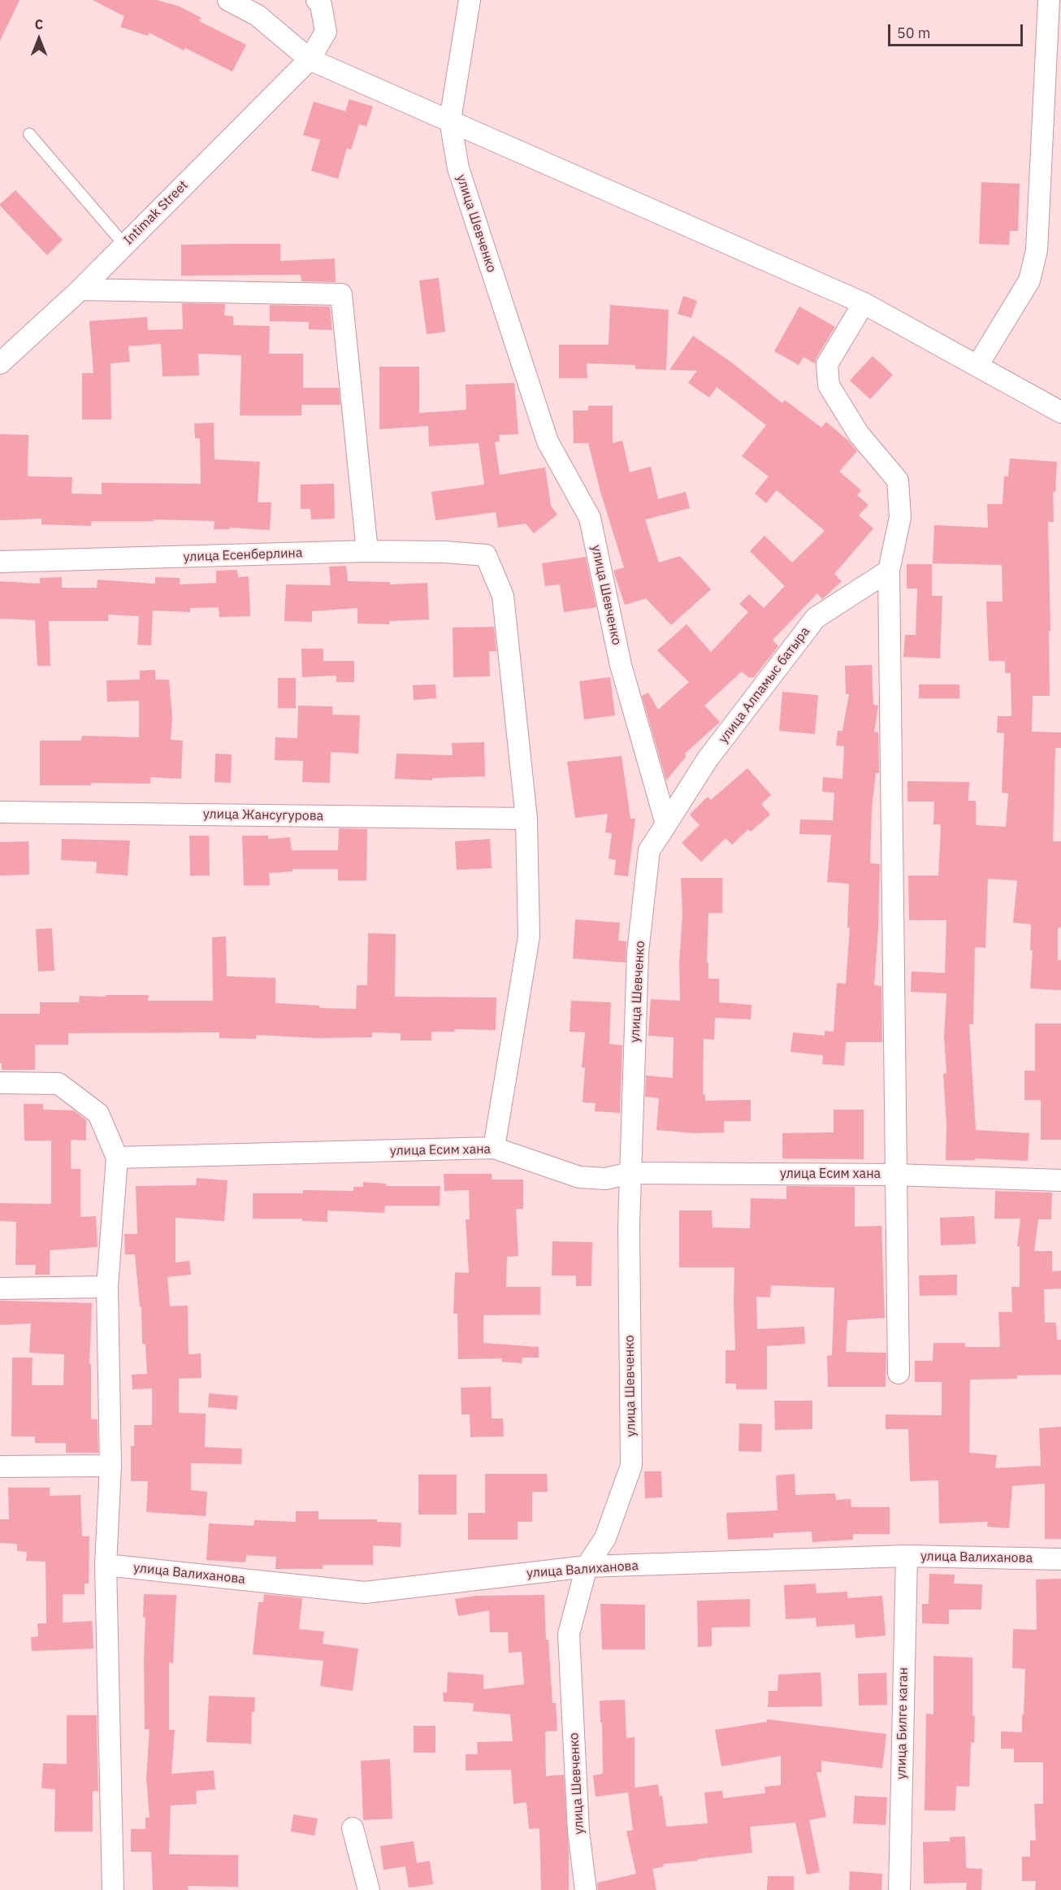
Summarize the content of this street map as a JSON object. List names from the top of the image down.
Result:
{
  "streets": {
    "street": [
      "Intimak Street",
      "улица Шевченко",
      "улица Есенберлина",
      "улица Алпамыс батыра",
      "улица Жансугурова",
      "улица Есим хана",
      "улица Валиханова",
      "улица Билге каган"
    ]
  },
  "crossings": [
    ["улица Шевченко", "улица Алпамыс батыра"],
    ["улица Шевченко", "улица Есим хана"],
    ["улица Шевченко", "улица Валиханова"],
    ["улица Есенберлина", "улица Жансугурова"],
    ["улица Валиханова", "улица Билге каган"]
  ],
  "scale_bar": "50 m",
  "north": "top"
}
